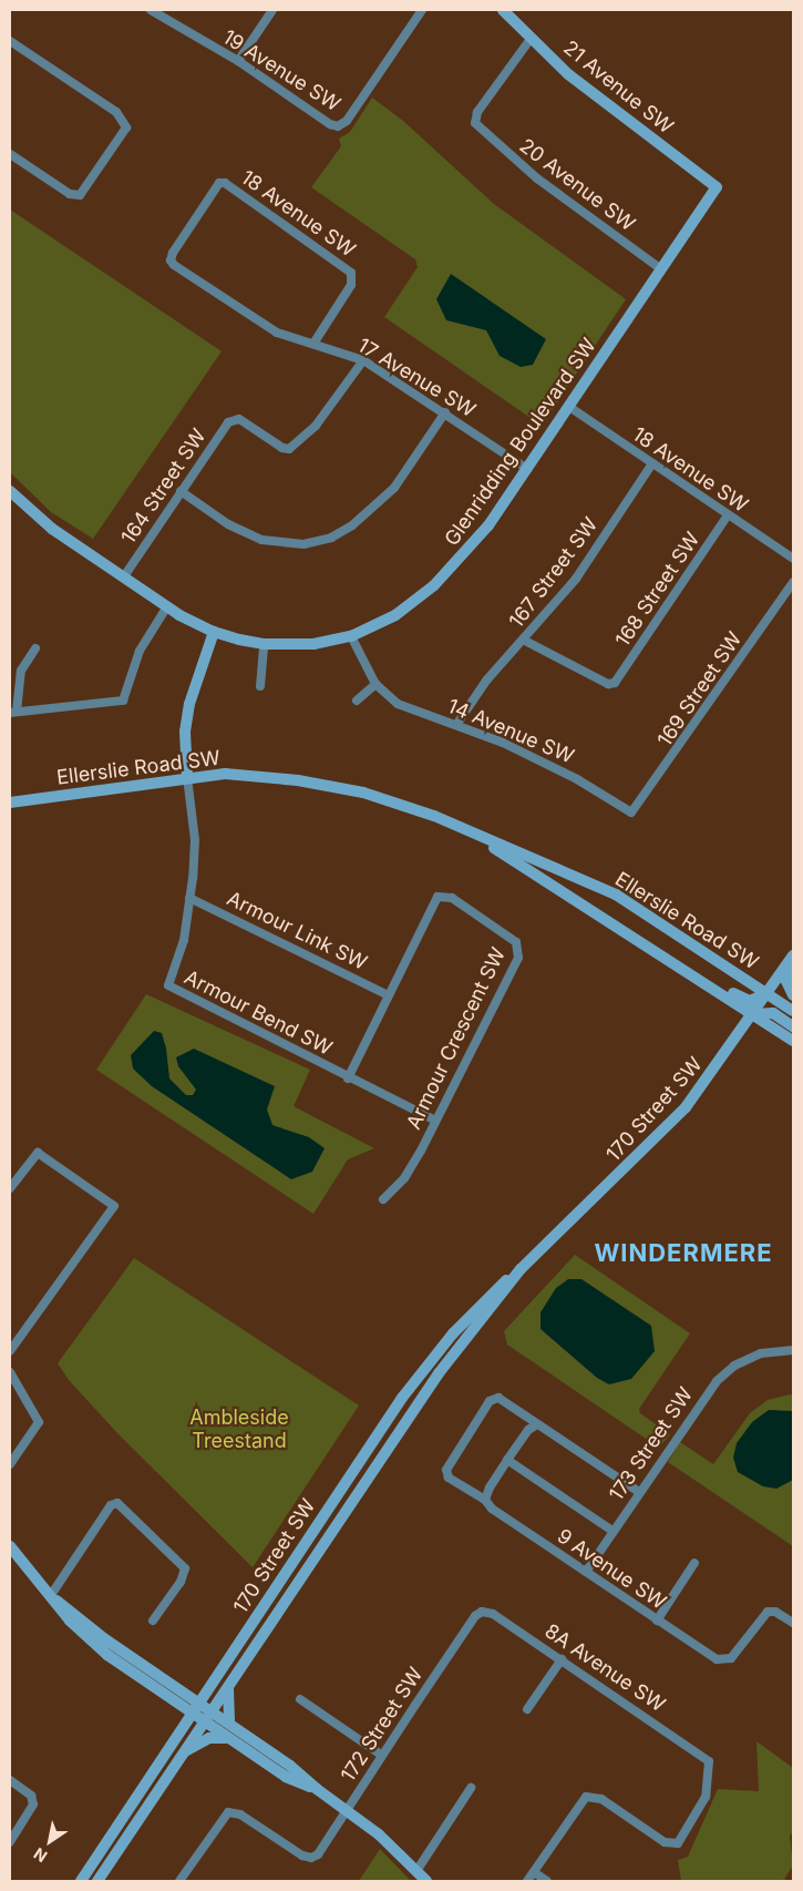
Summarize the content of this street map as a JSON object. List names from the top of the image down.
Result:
{
  "streets": {
    "main road": [
      "21 Avenue SW",
      "Glenridding Boulevard SW",
      "Ellerslie Road SW",
      "170 Street SW"
    ],
    "street": [
      "19 Avenue SW",
      "20 Avenue SW",
      "18 Avenue SW",
      "17 Avenue SW",
      "164 Street SW",
      "167 Street SW",
      "168 Street SW",
      "169 Street SW",
      "14 Avenue SW",
      "Armour Link SW",
      "Armour Bend SW",
      "Armour Crescent SW",
      "173 Street SW",
      "9 Avenue SW",
      "8A Avenue SW",
      "172 Street SW"
    ]
  },
  "crossings": [
    ["21 Avenue SW", "20 Avenue SW"],
    ["21 Avenue SW", "Glenridding Boulevard SW"],
    ["20 Avenue SW", "Glenridding Boulevard SW"],
    ["18 Avenue SW", "17 Avenue SW"],
    ["18 Avenue SW", "Glenridding Boulevard SW"],
    ["18 Avenue SW", "167 Street SW"],
    ["18 Avenue SW", "168 Street SW"],
    ["17 Avenue SW", "Glenridding Boulevard SW"],
    ["17 Avenue SW", "164 Street SW"],
    ["Glenridding Boulevard SW", "164 Street SW"],
    ["Glenridding Boulevard SW", "14 Avenue SW"],
    ["167 Street SW", "168 Street SW"],
    ["167 Street SW", "14 Avenue SW"],
    ["169 Street SW", "14 Avenue SW"],
    ["Ellerslie Road SW", "Armour Bend SW"],
    ["Ellerslie Road SW", "170 Street SW"],
    ["Armour Link SW", "Armour Bend SW"],
    ["Armour Link SW", "Armour Crescent SW"],
    ["Armour Bend SW", "Armour Crescent SW"],
    ["173 Street SW", "9 Avenue SW"],
    ["8A Avenue SW", "172 Street SW"]
  ],
  "districts": ["WINDERMERE"],
  "parks": ["Ambleside Treestand"],
  "north": "bottom left"
}
